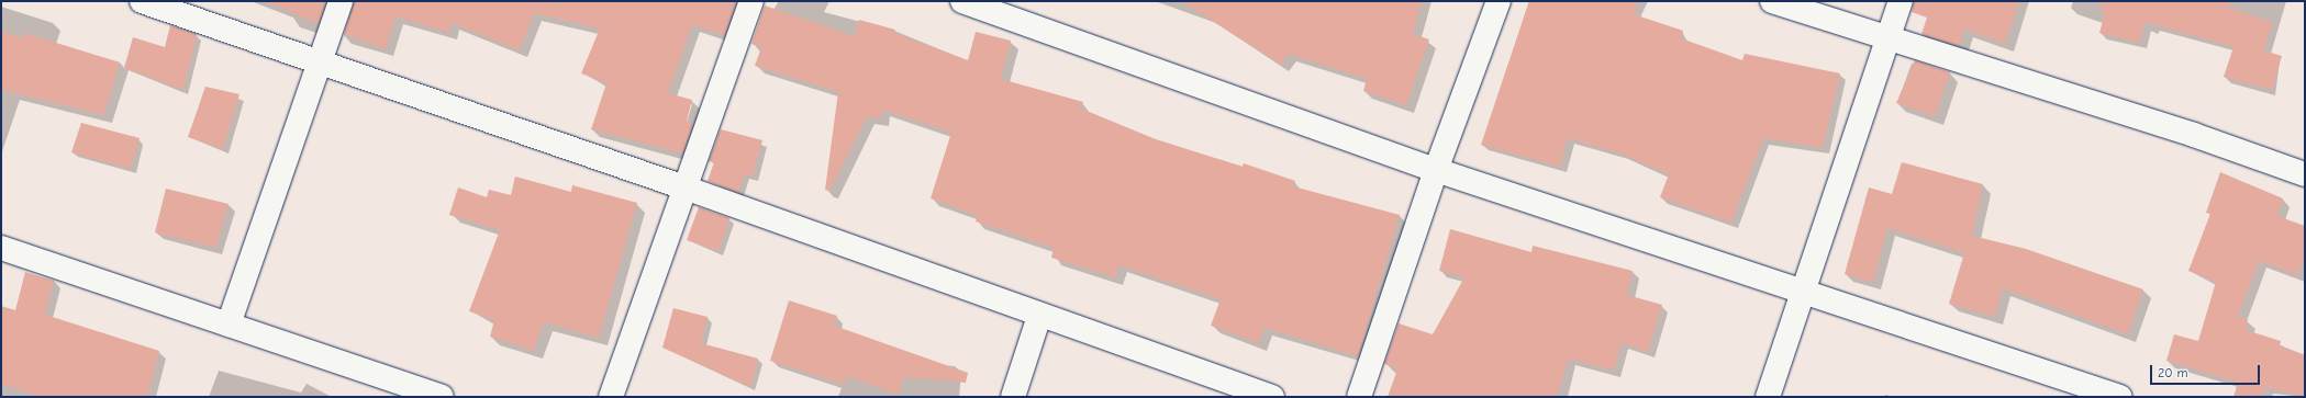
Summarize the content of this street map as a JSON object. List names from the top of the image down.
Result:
{
  "scale_bar": "20 m"
}
